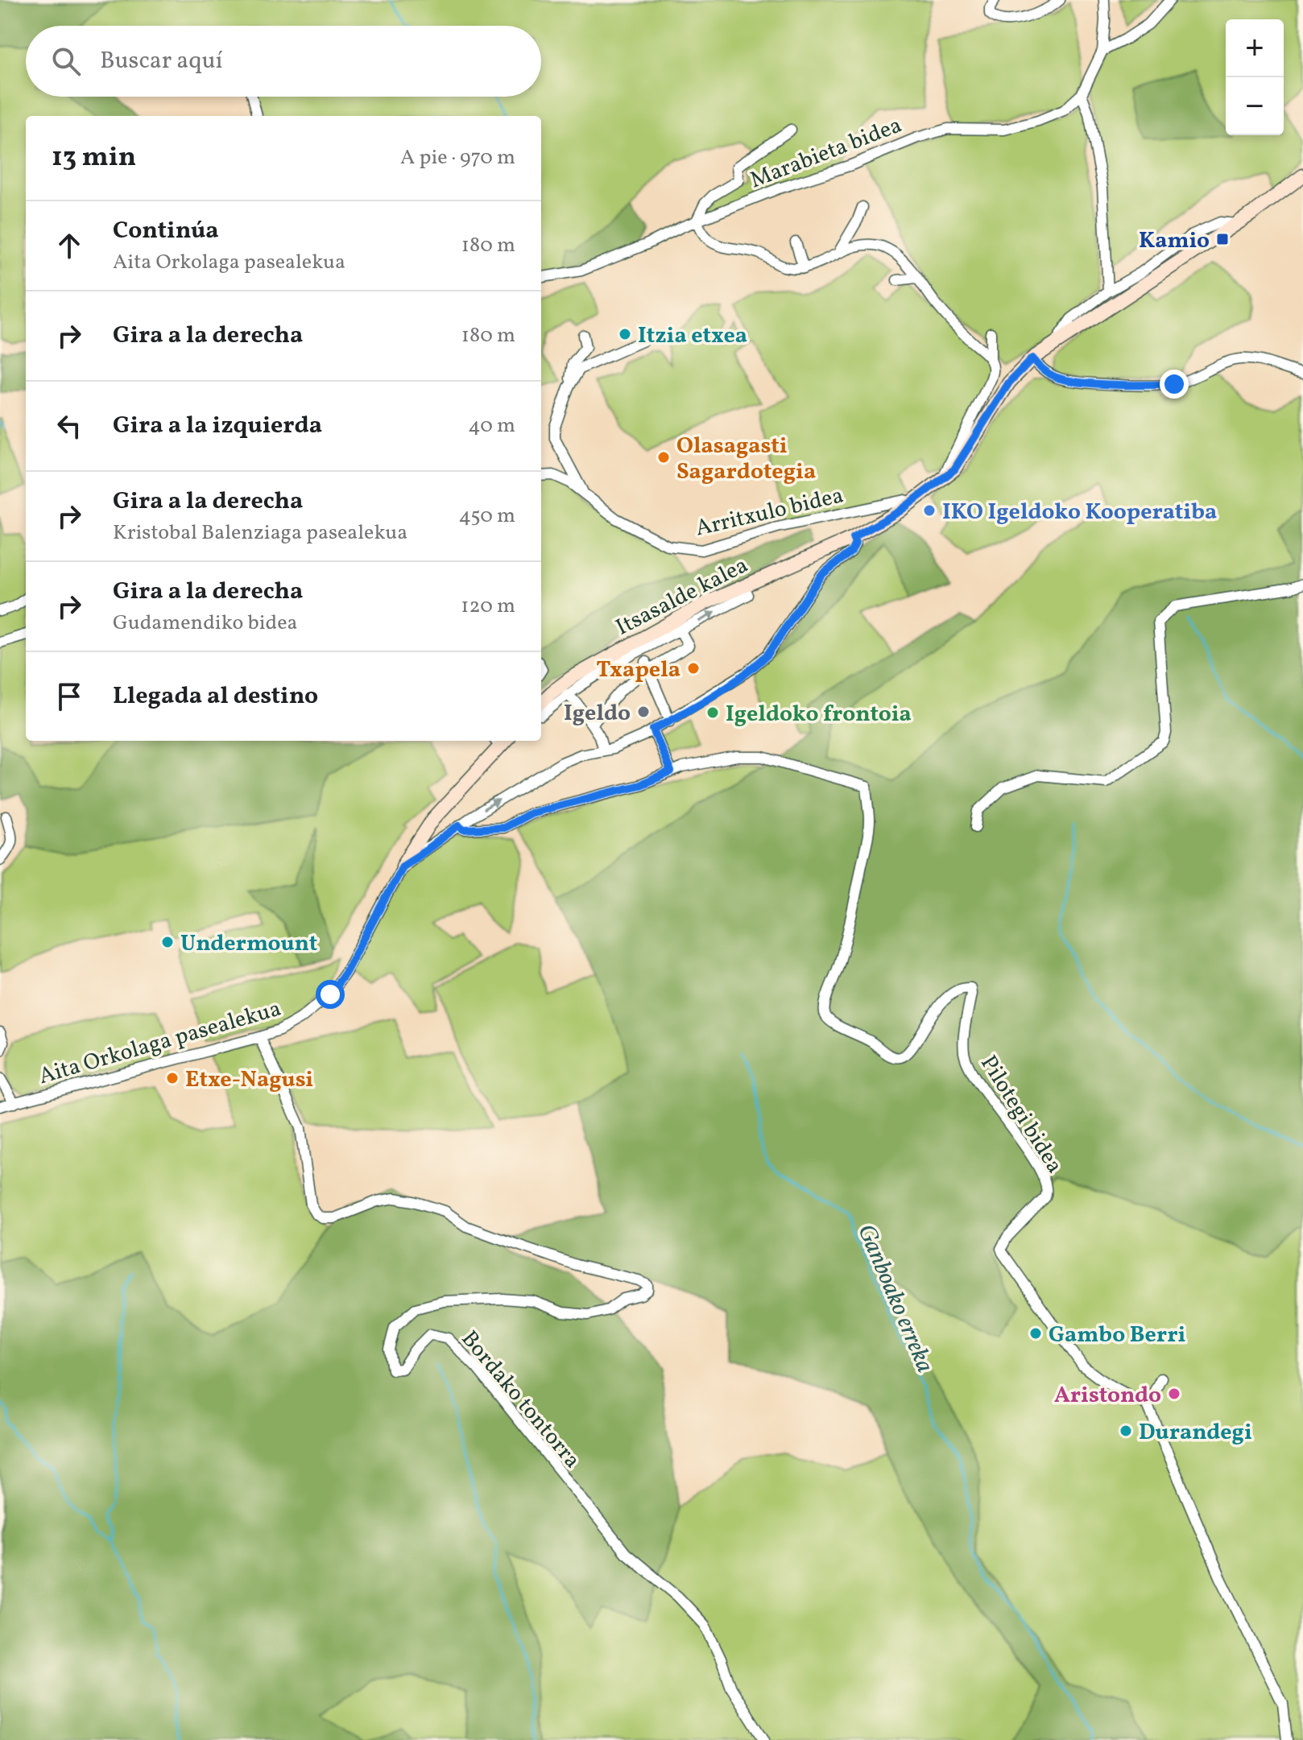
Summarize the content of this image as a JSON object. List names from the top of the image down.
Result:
{
  "streets": {
    "street": [
      "Marabieta bidea",
      "Arritxulo bidea",
      "Itsasalde kalea",
      "Aita Orkolaga pasealekua",
      "Pilotegi bidea",
      "Bordako tontorra"
    ]
  },
  "crossings": [
    ["Arritxulo bidea", "Itsasalde kalea"],
    ["Itsasalde kalea", "Aita Orkolaga pasealekua"],
    ["Aita Orkolaga pasealekua", "Bordako tontorra"]
  ],
  "water": ["Ganboako erreka"],
  "places": {
    "transit": ["Kamio"],
    "other": [
      "Itzia etxea",
      "Olasagasti Sagardotegia",
      "IKO Igeldoko Kooperatiba",
      "Txapela",
      "Igeldo",
      "Igeldoko frontoia",
      "Undermount",
      "Etxe-Nagusi",
      "Gambo Berri",
      "Aristondo",
      "Durandegi"
    ]
  },
  "page": {
    "map_buttons": ["+", "−"],
    "search": "Buscar aquí",
    "heading": ["13 min", "A pie · 970 m"],
    "list": [
      ["Continúa", "Aita Orkolaga pasealekua", "180 m"],
      ["Gira a la derecha", "180 m"],
      ["Gira a la izquierda", "40 m"],
      ["Gira a la derecha", "Kristobal Balenziaga pasealekua", "450 m"],
      ["Gira a la derecha", "Gudamendiko bidea", "120 m"],
      "Llegada al destino"
    ]
  }
}
